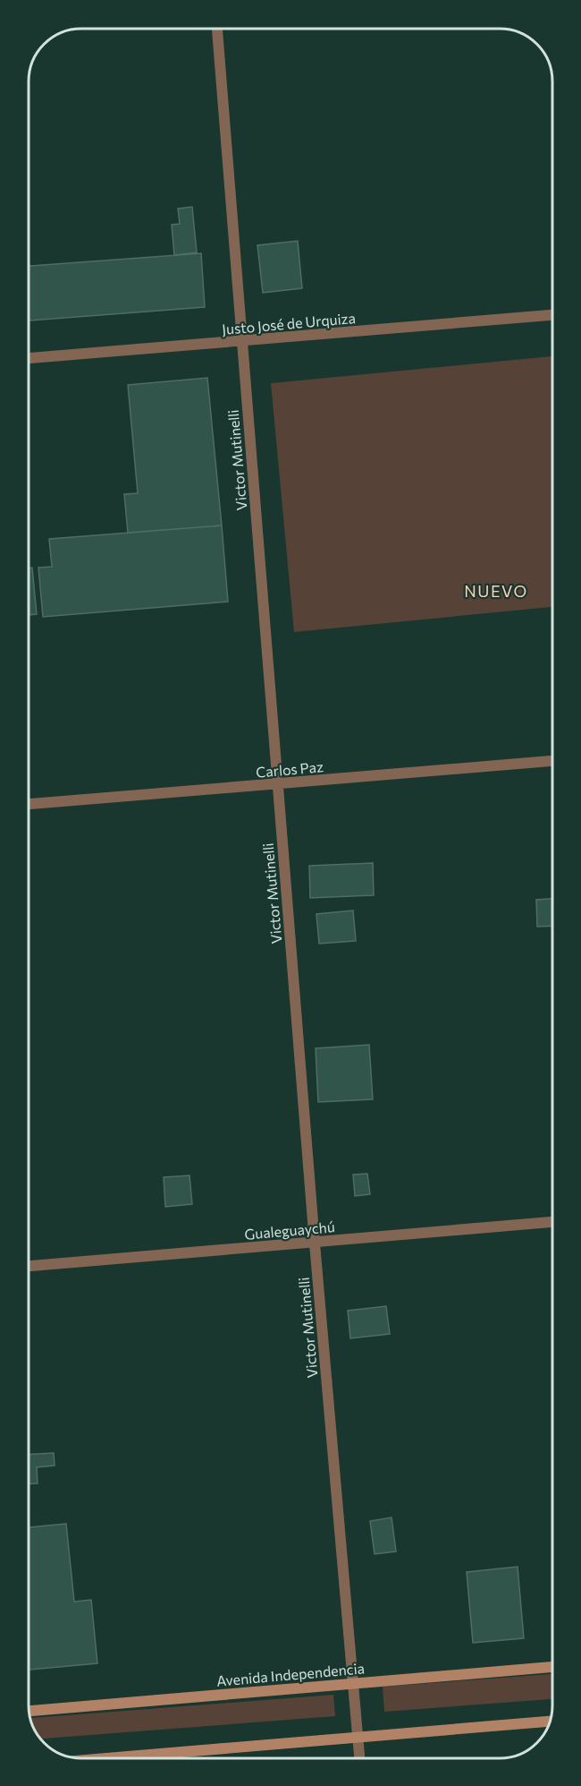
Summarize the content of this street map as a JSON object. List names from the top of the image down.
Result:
{
  "streets": {
    "main road": ["Avenida Independencia"],
    "street": [
      "Justo José de Urquiza",
      "Victor Mutinelli",
      "Carlos Paz",
      "Gualeguaychú"
    ]
  },
  "crossings": [
    ["Justo José de Urquiza", "Victor Mutinelli"],
    ["Victor Mutinelli", "Carlos Paz"],
    ["Victor Mutinelli", "Gualeguaychú"],
    ["Victor Mutinelli", "Avenida Independencia"]
  ],
  "districts": ["NUEVO"]
}
